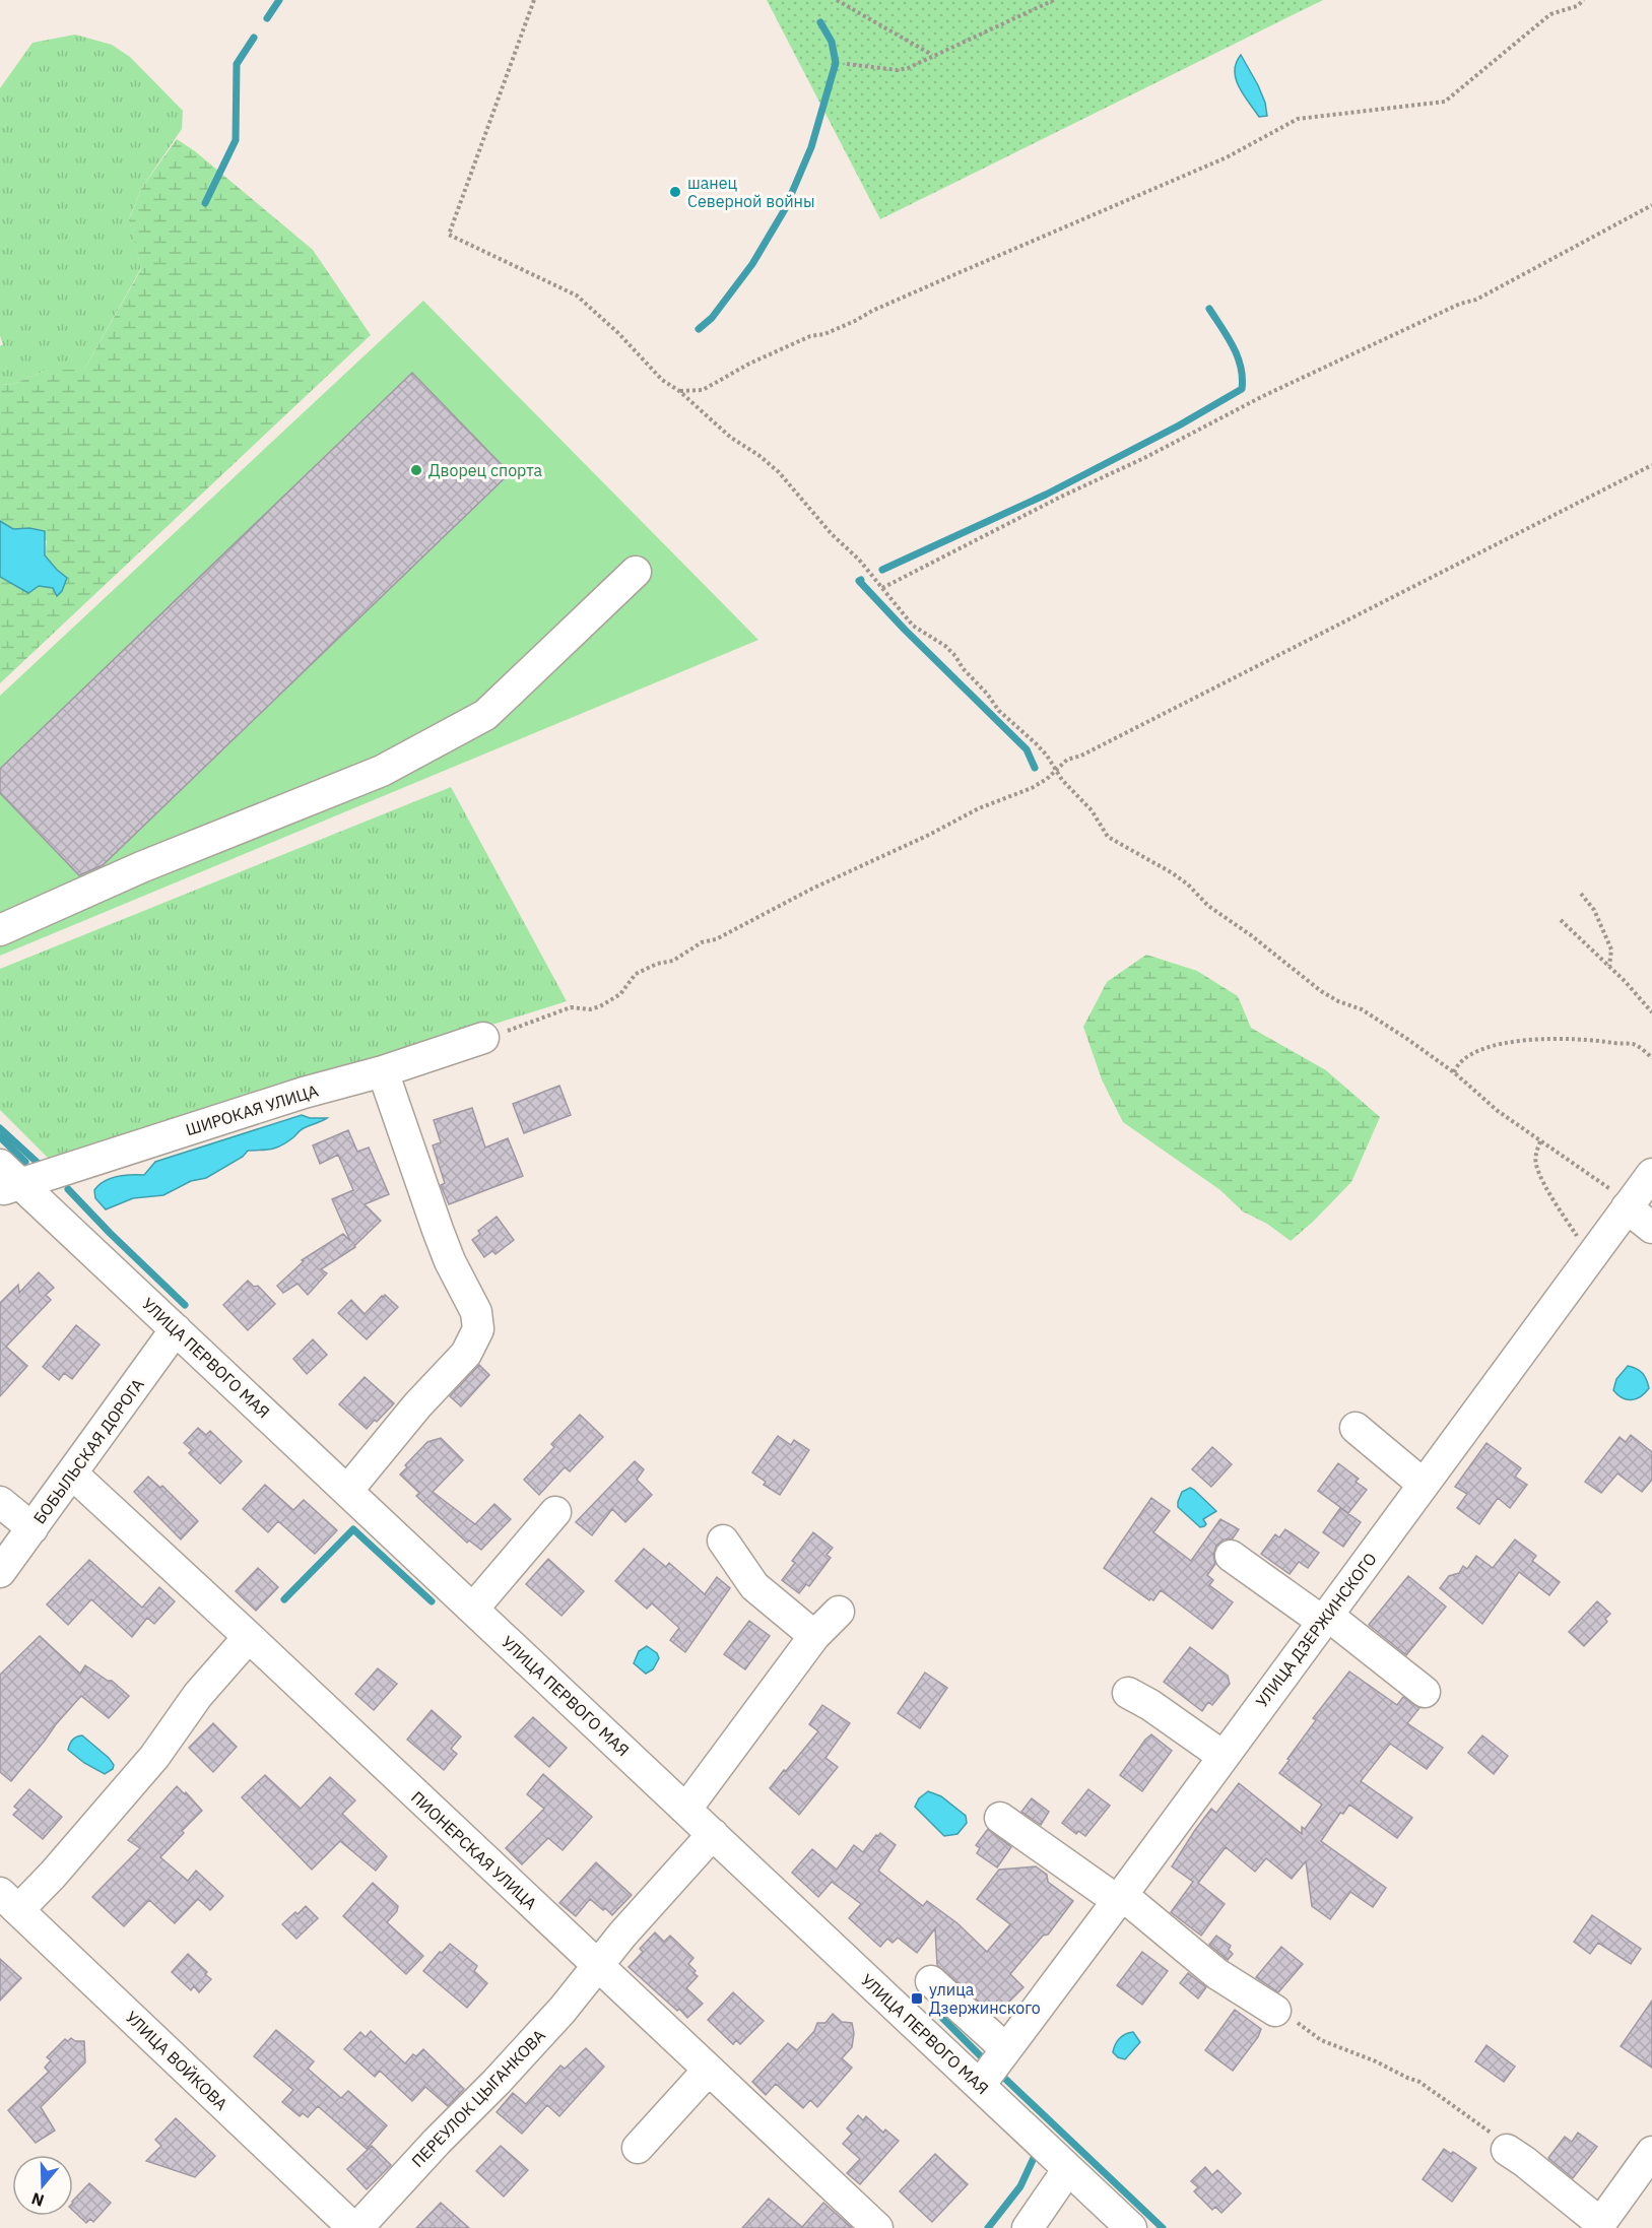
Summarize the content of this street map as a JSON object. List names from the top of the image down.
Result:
{
  "streets": {
    "street": [
      "ШИРОКАЯ УЛИЦА",
      "УЛИЦА ПЕРВОГО МАЯ",
      "БОБЫЛЬСКАЯ ДОРОГА",
      "УЛИЦА ДЗЕРЖИНСКОГО",
      "ПИОНЕРСКАЯ УЛИЦА",
      "УЛИЦА ВОЙКОВА",
      "ПЕРЕУЛОК ЦЫГАНКОВА"
    ]
  },
  "crossings": [
    ["ШИРОКАЯ УЛИЦА", "УЛИЦА ПЕРВОГО МАЯ"],
    ["УЛИЦА ПЕРВОГО МАЯ", "БОБЫЛЬСКАЯ ДОРОГА"],
    ["УЛИЦА ПЕРВОГО МАЯ", "УЛИЦА ДЗЕРЖИНСКОГО"],
    ["УЛИЦА ПЕРВОГО МАЯ", "ПЕРЕУЛОК ЦЫГАНКОВА"],
    ["БОБЫЛЬСКАЯ ДОРОГА", "ПИОНЕРСКАЯ УЛИЦА"],
    ["ПИОНЕРСКАЯ УЛИЦА", "ПЕРЕУЛОК ЦЫГАНКОВА"],
    ["УЛИЦА ВОЙКОВА", "ПЕРЕУЛОК ЦЫГАНКОВА"]
  ],
  "places": {
    "other": ["шанец Северной войны", "Дворец спорта"],
    "transit": ["улица Дзержинского"]
  },
  "north": "bottom"
}
